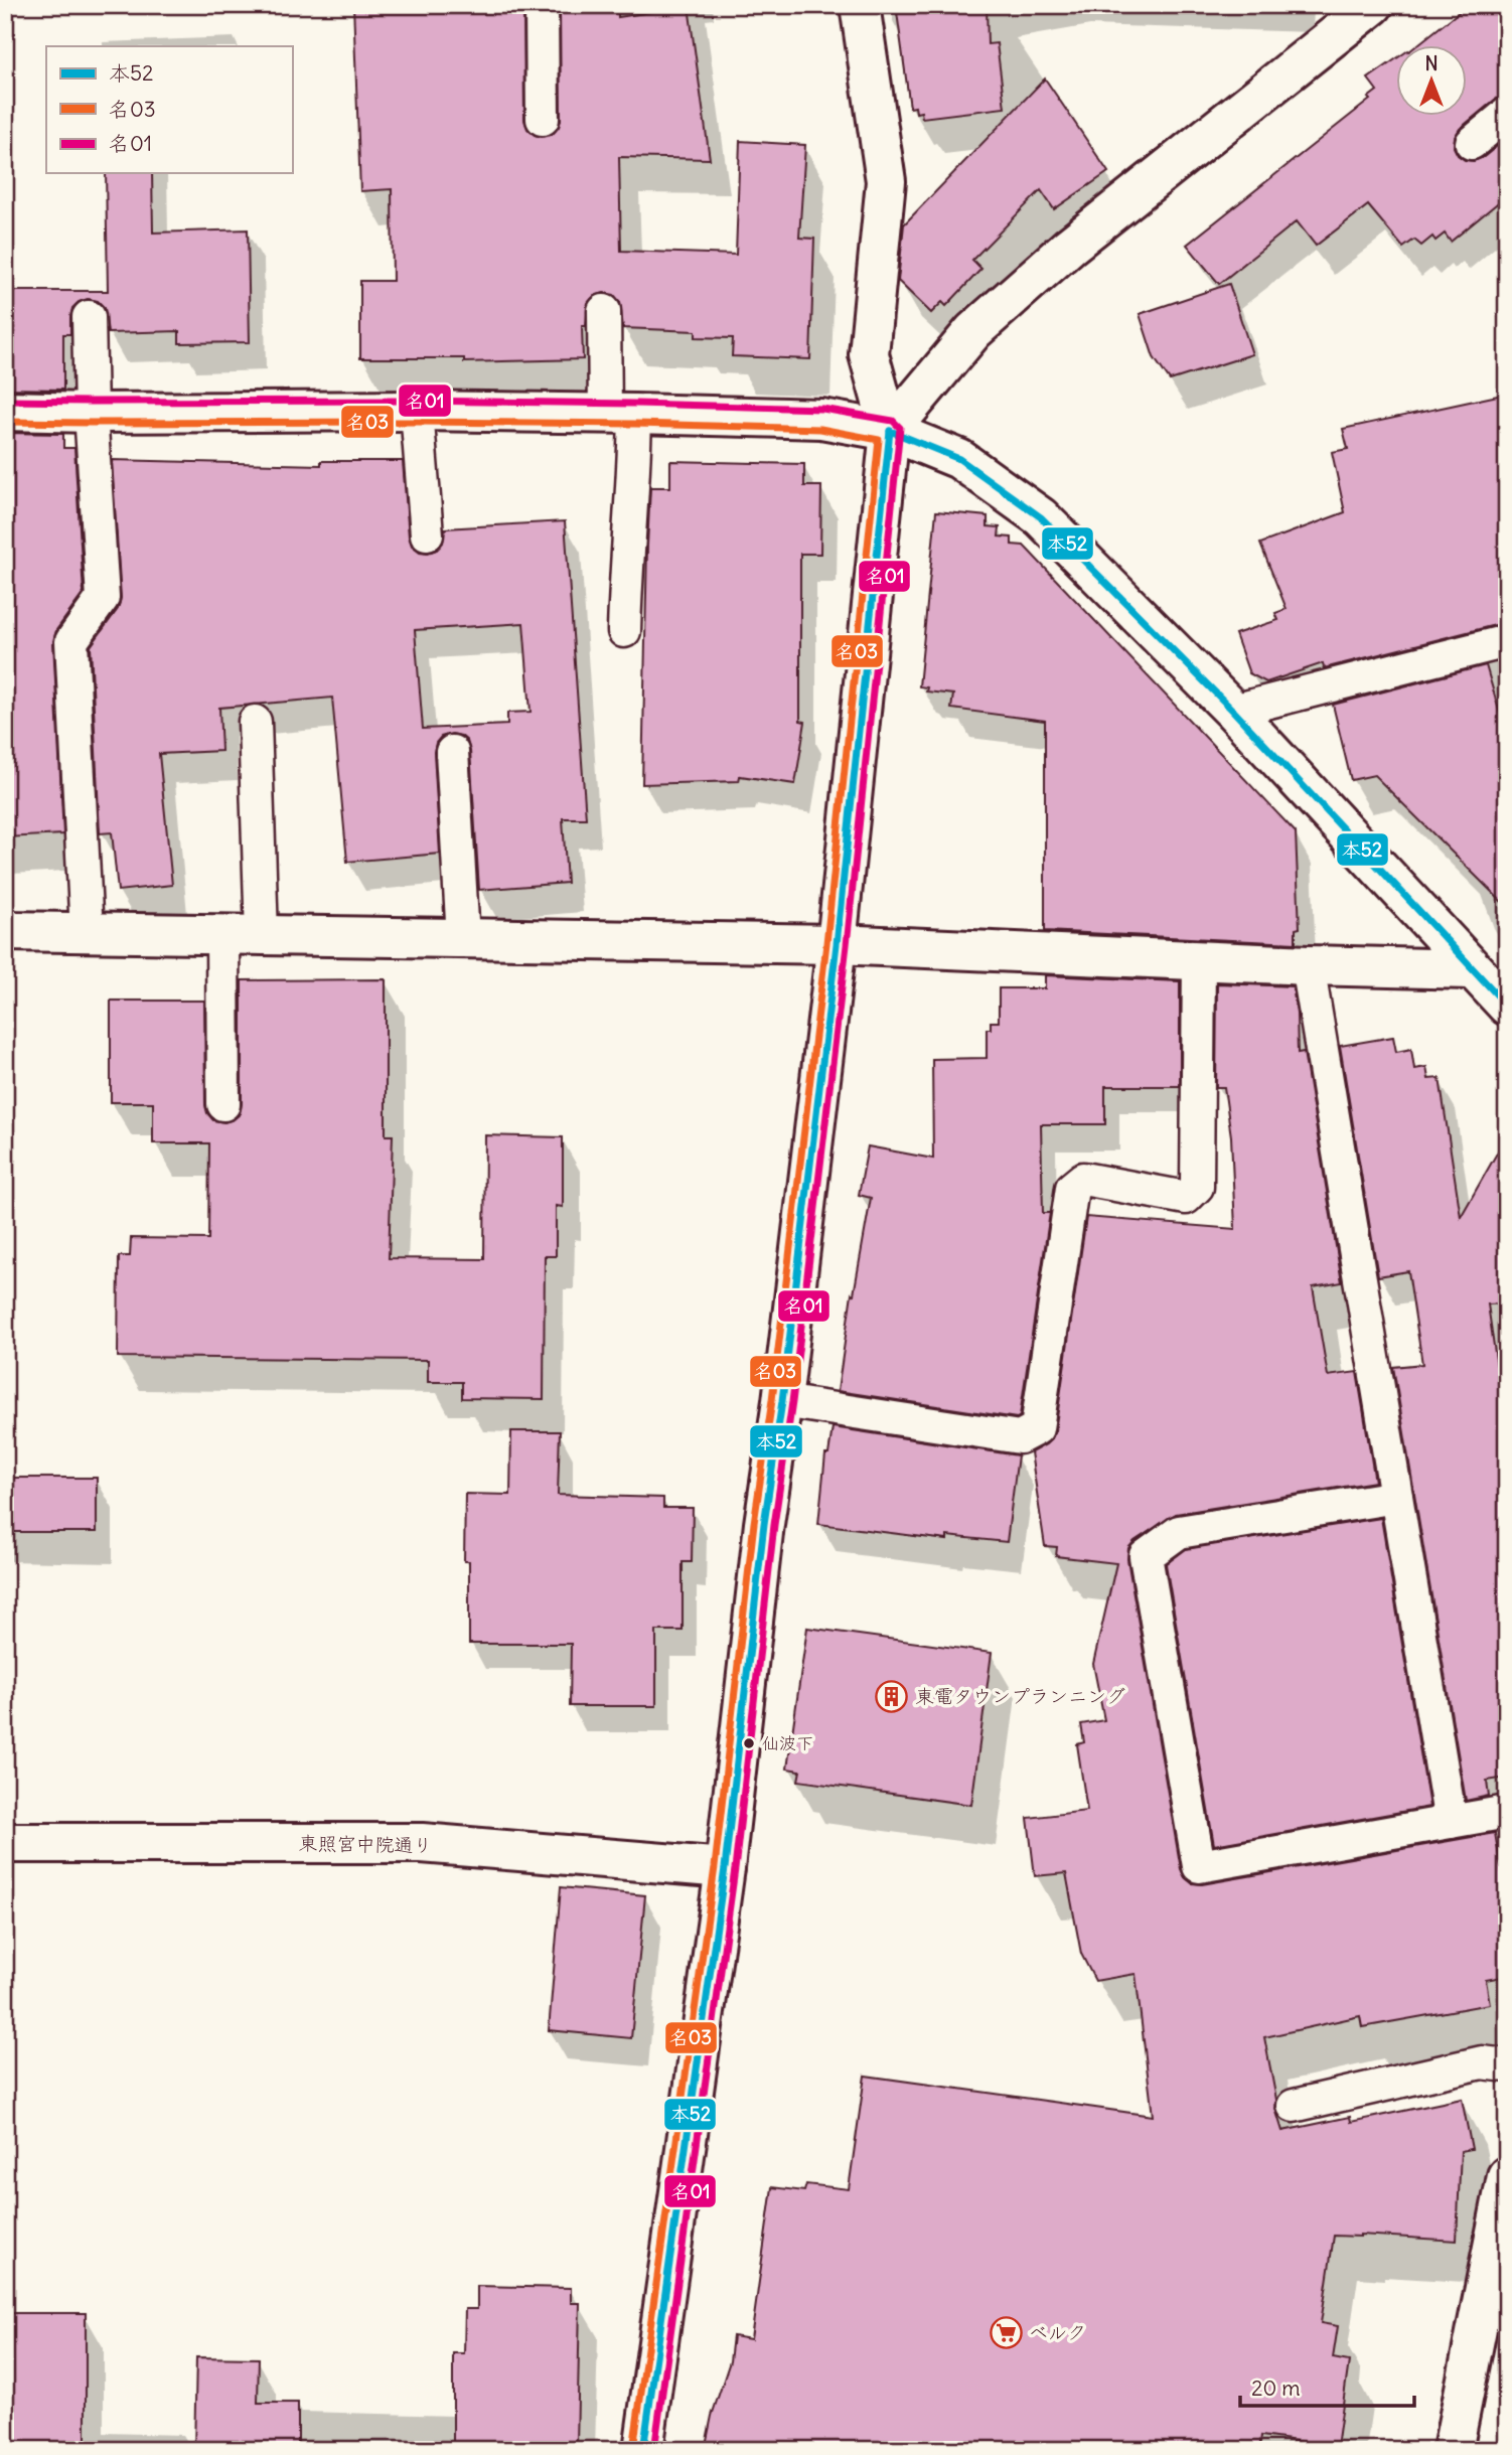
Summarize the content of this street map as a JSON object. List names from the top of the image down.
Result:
{
  "streets": {
    "street": ["東照宮中院通り"]
  },
  "places": {
    "building": ["東電タウンプランニング"],
    "other": ["仙波下"],
    "supermarket": ["ベルク"]
  },
  "lines": ["transit line 名01", "transit line 名03", "transit line 本52"],
  "legend": ["本52", "名03", "名01"],
  "scale_bar": "20 m",
  "north": "top"
}
